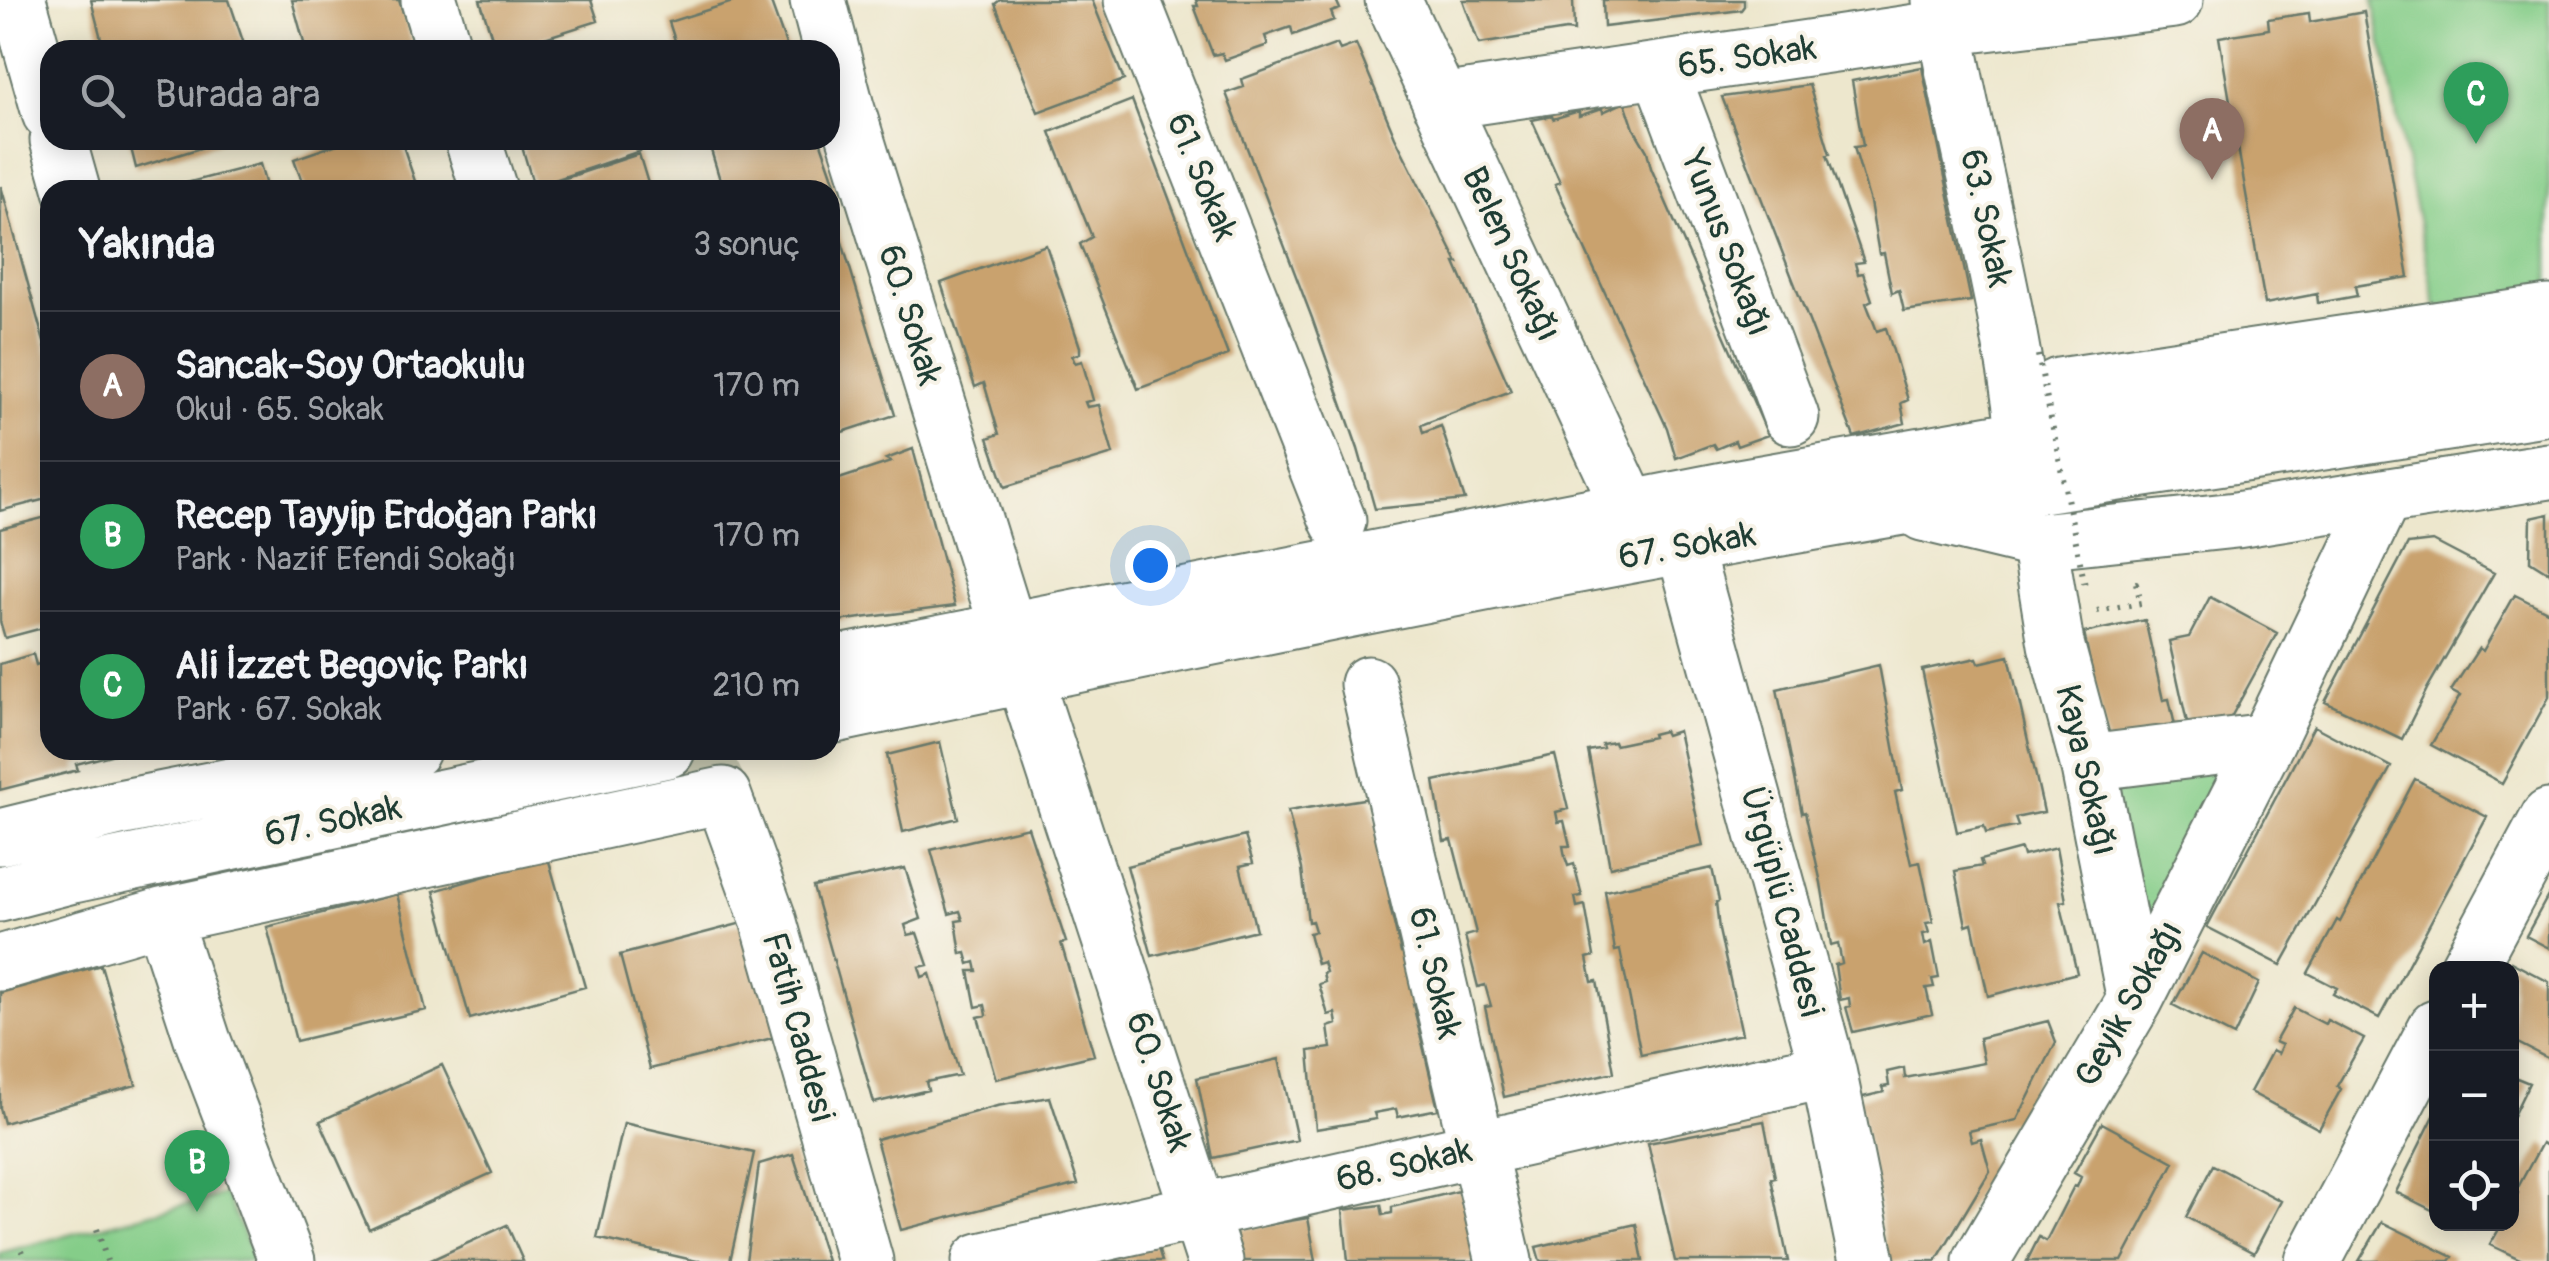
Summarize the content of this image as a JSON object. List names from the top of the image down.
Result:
{
  "streets": {
    "street": [
      "65. Sokak",
      "61. Sokak",
      "63. Sokak",
      "Yunus Sokağı",
      "Belen Sokağı",
      "60. Sokak",
      "67. Sokak",
      "Kaya Sokağı",
      "Ürgüplü Caddesi",
      "Geyik Sokağı",
      "Fatih Caddesi",
      "68. Sokak"
    ]
  },
  "crossings": [
    ["65. Sokak", "63. Sokak"],
    ["65. Sokak", "Yunus Sokağı"],
    ["65. Sokak", "Belen Sokağı"],
    ["61. Sokak", "68. Sokak"],
    ["63. Sokak", "67. Sokak"],
    ["Belen Sokağı", "67. Sokak"],
    ["60. Sokak", "67. Sokak"],
    ["60. Sokak", "68. Sokak"],
    ["67. Sokak", "Ürgüplü Caddesi"],
    ["Kaya Sokağı", "Geyik Sokağı"],
    ["Ürgüplü Caddesi", "68. Sokak"]
  ],
  "page": {
    "search": "Burada ara",
    "pins": ["C", "A", "B"],
    "heading": ["Yakında", "3 sonuç"],
    "list": [
      {
        "mark": "A",
        "name": "Sancak-Soy Ortaokulu",
        "note": "Okul · 65. Sokak",
        "value": "170 m"
      },
      {
        "mark": "B",
        "name": "Recep Tayyip Erdoğan Parkı",
        "note": "Park · Nazif Efendi Sokağı",
        "value": "170 m"
      },
      {
        "mark": "C",
        "name": "Ali İzzet Begoviç Parkı",
        "note": "Park · 67. Sokak",
        "value": "210 m"
      }
    ],
    "map_buttons": ["+", "−"]
  }
}
